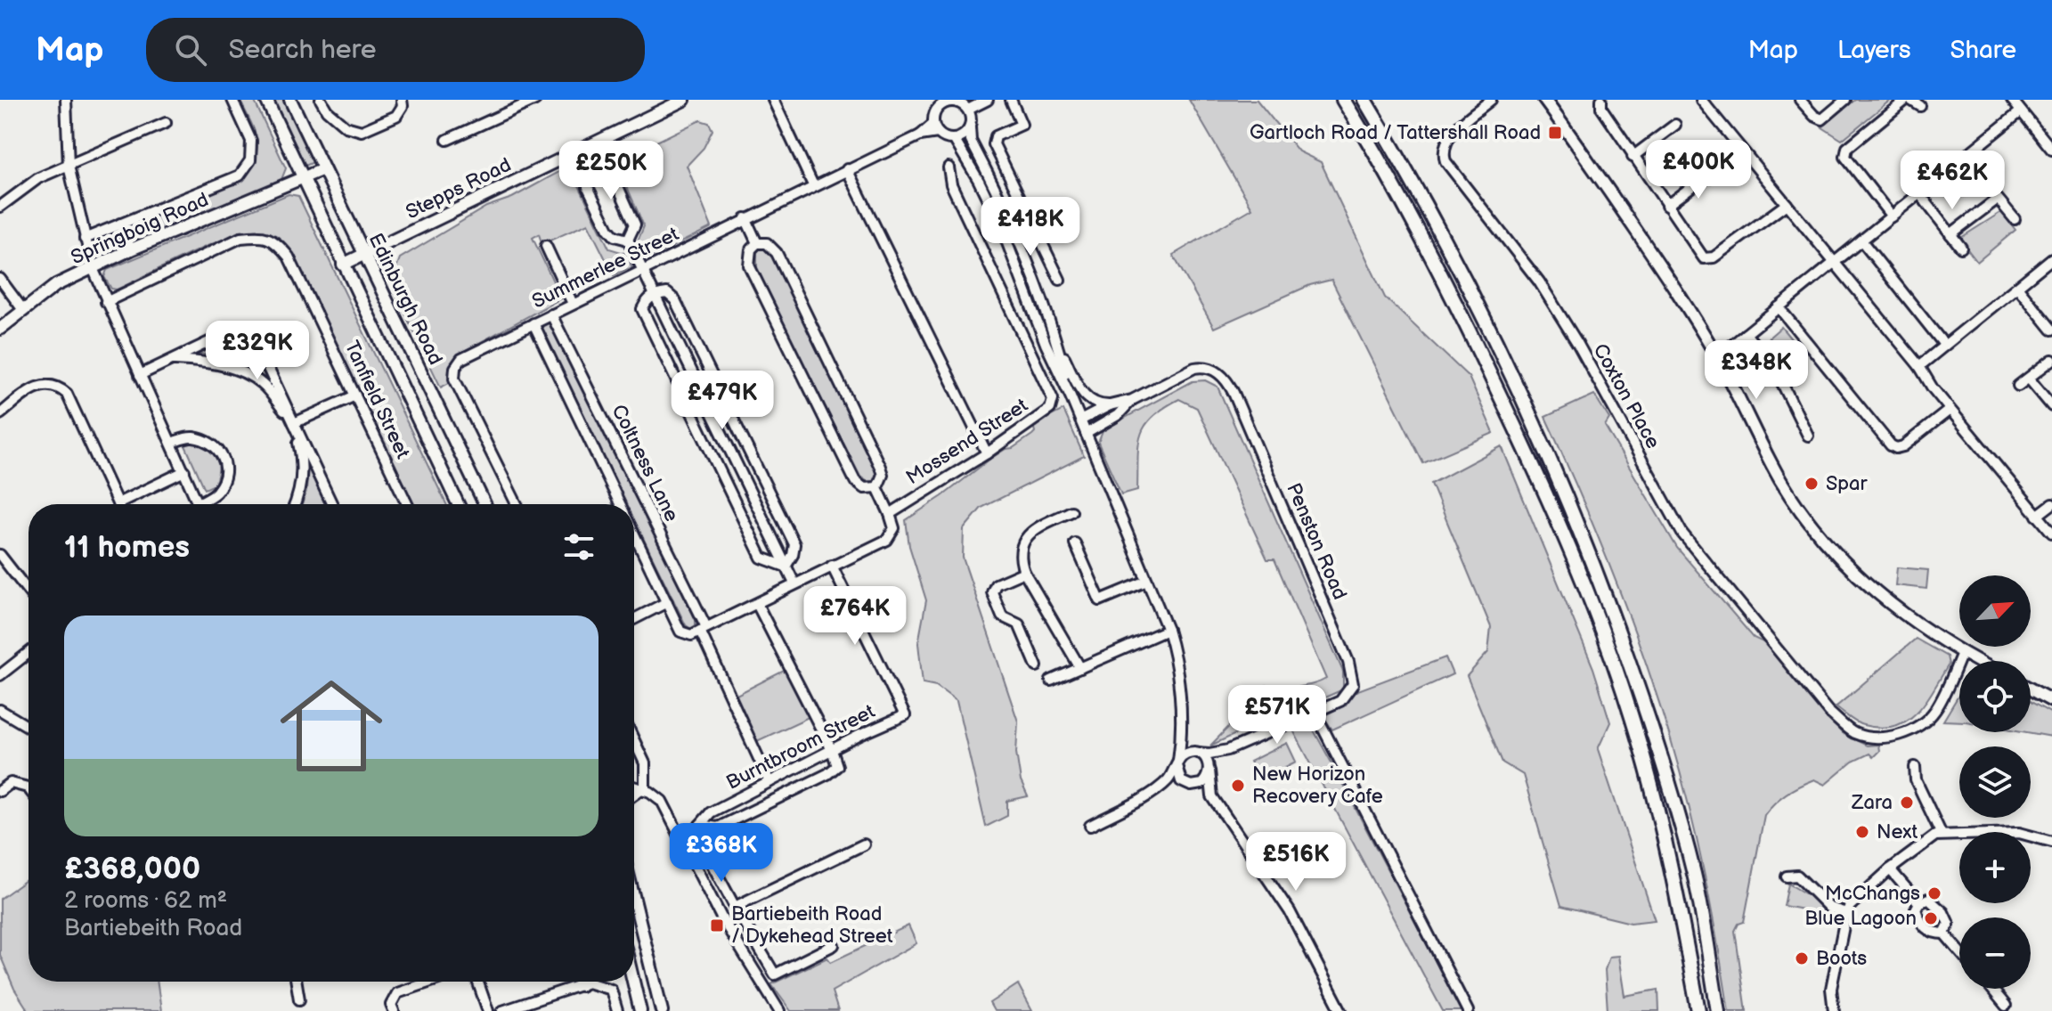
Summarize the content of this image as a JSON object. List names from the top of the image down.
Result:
{
  "streets": {
    "main road": ["Stepps Road", "Springboig Road", "Edinburgh Road"],
    "street": [
      "Summerlee Street",
      "Coxton Place",
      "Tanfield Street",
      "Mossend Street",
      "Coltness Lane",
      "Penston Road",
      "Burntbroom Street"
    ]
  },
  "crossings": [
    ["Stepps Road", "Edinburgh Road"],
    ["Springboig Road", "Edinburgh Road"],
    ["Summerlee Street", "Coltness Lane"],
    ["Coltness Lane", "Burntbroom Street"]
  ],
  "places": {
    "transit": ["Gartloch Road / Tattershall Road", "Bartiebeith Road / Dykehead Street"],
    "other": [
      "Spar",
      "New Horizon Recovery Cafe",
      "Zara",
      "Next",
      "McChangs",
      "Blue Lagoon",
      "Boots"
    ]
  },
  "north": "top right",
  "page": {
    "header": "Map",
    "search": "Search here",
    "nav": ["Map", "Layers", "Share"],
    "price": [
      "£400K",
      "£250K",
      "£462K",
      "£418K",
      "£329K",
      "£348K",
      "£479K",
      "£764K",
      "£571K",
      "£368K",
      "£516K"
    ],
    "heading": "11 homes",
    "map_buttons": ["+", "−"],
    "list": [
      {
        "name": "£368,000",
        "note": "2 rooms · 62 m² · Bartiebeith Road"
      }
    ]
  }
}
